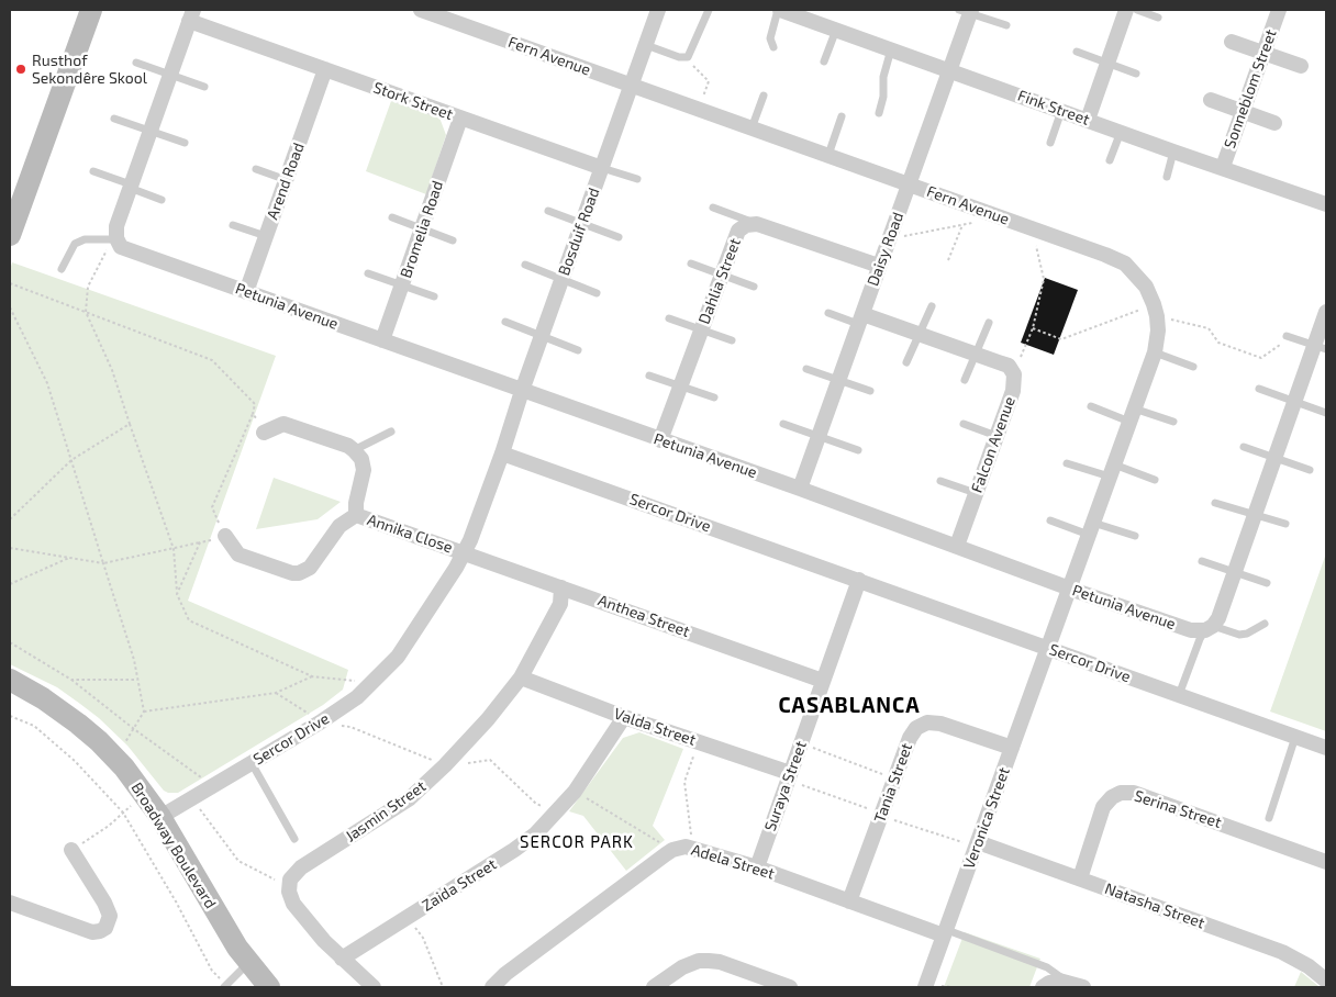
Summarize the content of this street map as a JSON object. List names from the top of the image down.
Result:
{
  "streets": {
    "street": [
      "Fern Avenue",
      "Sonneblom Street",
      "Stork Street",
      "Fink Street",
      "Arend Road",
      "Bromelia Road",
      "Bosduif Road",
      "Daisy Road",
      "Dahlia Street",
      "Petunia Avenue",
      "Falcon Avenue",
      "Sercor Drive",
      "Annika Close",
      "Anthea Street",
      "Valda Street",
      "Tania Street",
      "Suraya Street",
      "Serina Street",
      "Jasmin Street",
      "Veronica Street",
      "Broadway Boulevard",
      "Adela Street",
      "Zaida Street",
      "Natasha Street"
    ]
  },
  "crossings": [
    ["Fern Avenue", "Bosduif Road"],
    ["Fern Avenue", "Daisy Road"],
    ["Fern Avenue", "Petunia Avenue"],
    ["Fern Avenue", "Sercor Drive"],
    ["Fern Avenue", "Veronica Street"],
    ["Sonneblom Street", "Fink Street"],
    ["Stork Street", "Arend Road"],
    ["Stork Street", "Bromelia Road"],
    ["Stork Street", "Bosduif Road"],
    ["Fink Street", "Daisy Road"],
    ["Arend Road", "Petunia Avenue"],
    ["Bromelia Road", "Petunia Avenue"],
    ["Bosduif Road", "Petunia Avenue"],
    ["Bosduif Road", "Sercor Drive"],
    ["Daisy Road", "Dahlia Street"],
    ["Daisy Road", "Petunia Avenue"],
    ["Daisy Road", "Falcon Avenue"],
    ["Dahlia Street", "Petunia Avenue"],
    ["Petunia Avenue", "Falcon Avenue"],
    ["Sercor Drive", "Annika Close"],
    ["Sercor Drive", "Anthea Street"],
    ["Sercor Drive", "Suraya Street"],
    ["Sercor Drive", "Veronica Street"],
    ["Sercor Drive", "Broadway Boulevard"],
    ["Annika Close", "Anthea Street"],
    ["Anthea Street", "Suraya Street"],
    ["Anthea Street", "Jasmin Street"],
    ["Valda Street", "Suraya Street"],
    ["Valda Street", "Jasmin Street"],
    ["Valda Street", "Zaida Street"],
    ["Tania Street", "Veronica Street"],
    ["Tania Street", "Adela Street"],
    ["Suraya Street", "Adela Street"],
    ["Serina Street", "Natasha Street"],
    ["Veronica Street", "Adela Street"],
    ["Veronica Street", "Natasha Street"]
  ],
  "districts": ["CASABLANCA", "SERCOR PARK"],
  "places": ["Rusthof Sekondêre Skool"]
}
